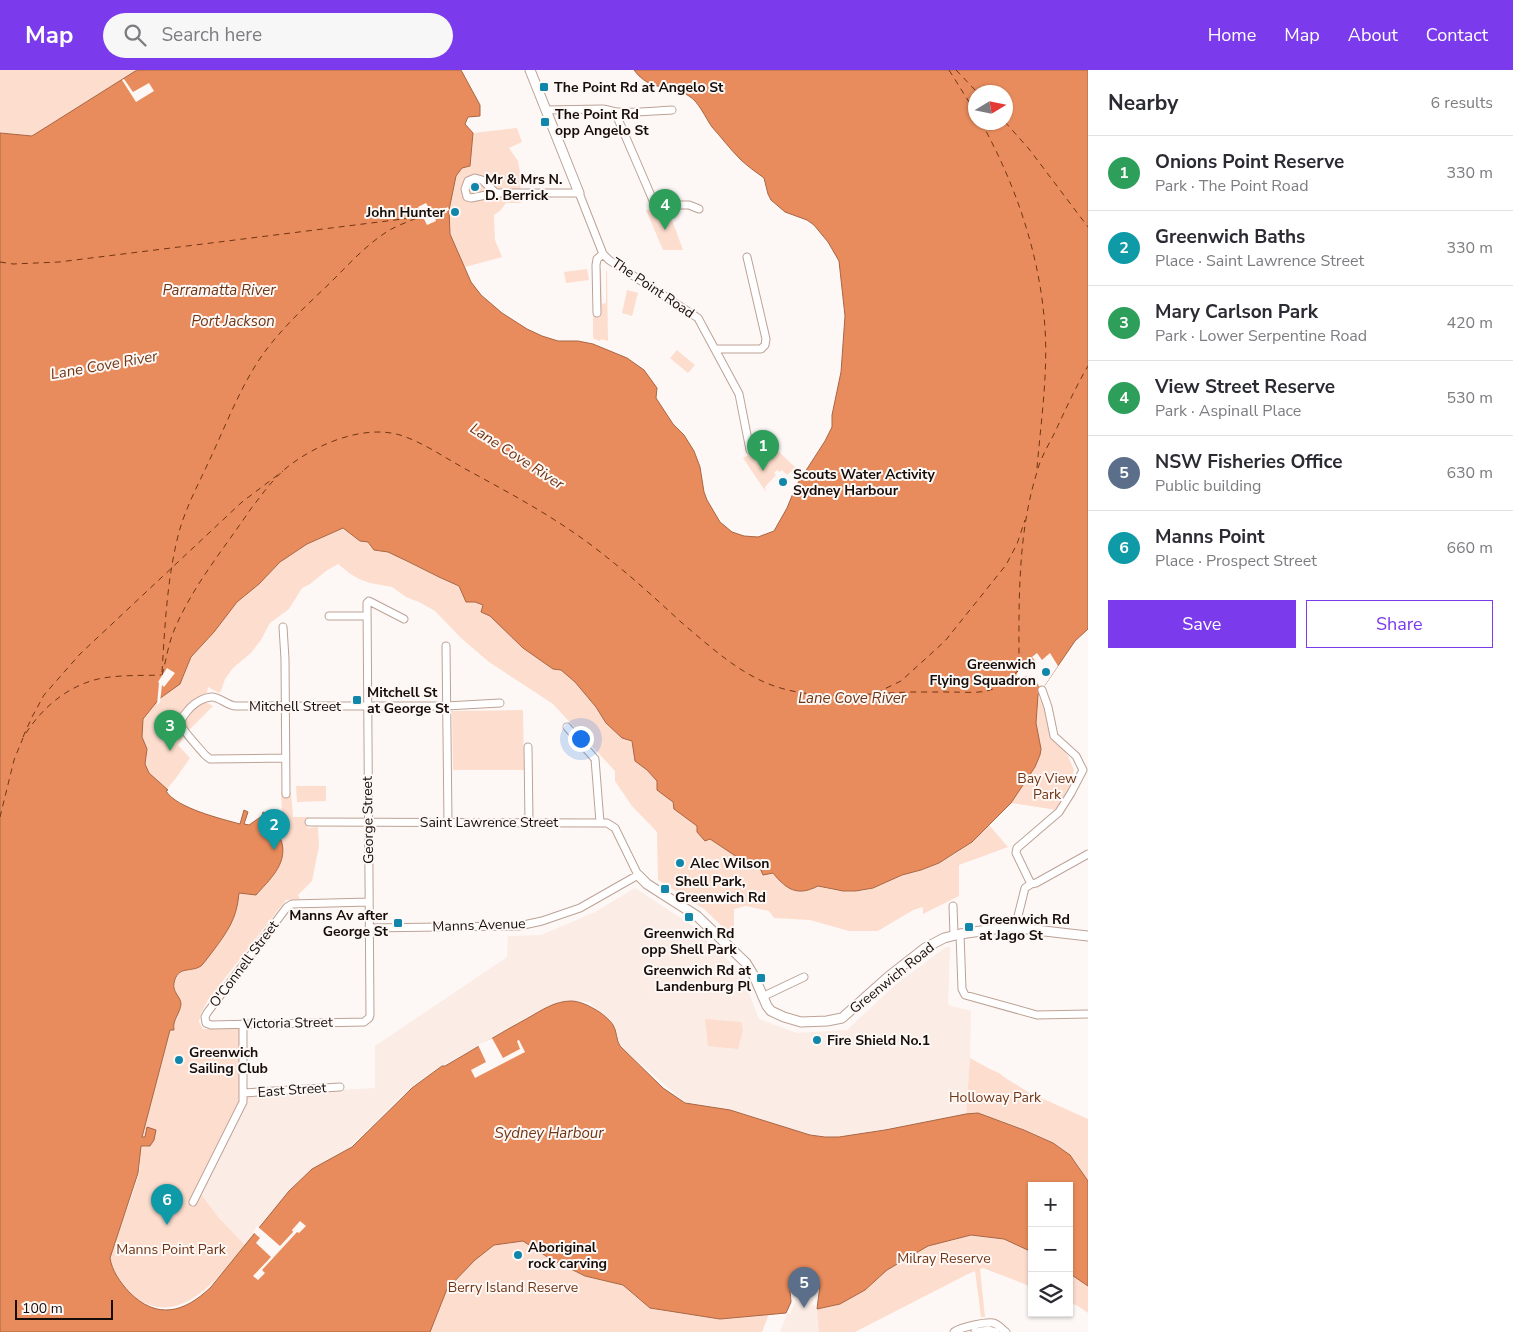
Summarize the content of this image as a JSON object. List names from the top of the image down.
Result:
{
  "streets": {
    "street": [
      "The Point Road",
      "Mitchell Street",
      "George Street",
      "Saint Lawrence Street",
      "Manns Avenue",
      "O'Connell Street",
      "Greenwich Road",
      "Victoria Street",
      "East Street"
    ]
  },
  "crossings": [
    ["Mitchell Street", "George Street"],
    ["George Street", "Saint Lawrence Street"],
    ["George Street", "Manns Avenue"],
    ["George Street", "O'Connell Street"],
    ["George Street", "Victoria Street"],
    ["Manns Avenue", "Greenwich Road"],
    ["O'Connell Street", "Victoria Street"]
  ],
  "water": [
    "Parramatta River",
    "Port Jackson",
    "Lane Cove River",
    "Sydney Harbour"
  ],
  "parks": [
    "Bay View Park",
    "Holloway Park",
    "Manns Point Park",
    "Milray Reserve",
    "Berry Island Reserve"
  ],
  "places": {
    "transit": [
      "The Point Rd at Angelo St",
      "The Point Rd opp Angelo St",
      "Mitchell St at George St",
      "Shell Park, Greenwich Rd",
      "Greenwich Rd opp Shell Park",
      "Manns Av after George St",
      "Greenwich Rd at Jago St",
      "Greenwich Rd at Landenburg Pl"
    ],
    "other": [
      "Mr & Mrs N. D. Berrick",
      "John Hunter",
      "Scouts Water Activity Sydney Harbour",
      "Greenwich Flying Squadron",
      "Alec Wilson",
      "Fire Shield No.1",
      "Greenwich Sailing Club",
      "Aboriginal rock carving"
    ]
  },
  "scale_bar": "100 m",
  "north": "right",
  "page": {
    "header": "Map",
    "search": "Search here",
    "nav": [
      "Home",
      "Map",
      "About",
      "Contact"
    ],
    "heading": ["Nearby", "6 results"],
    "list": [
      {
        "mark": "1",
        "name": "Onions Point Reserve",
        "note": "Park · The Point Road",
        "value": "330 m"
      },
      {
        "mark": "2",
        "name": "Greenwich Baths",
        "note": "Place · Saint Lawrence Street",
        "value": "330 m"
      },
      {
        "mark": "3",
        "name": "Mary Carlson Park",
        "note": "Park · Lower Serpentine Road",
        "value": "420 m"
      },
      {
        "mark": "4",
        "name": "View Street Reserve",
        "note": "Park · Aspinall Place",
        "value": "530 m"
      },
      {
        "mark": "5",
        "name": "NSW Fisheries Office",
        "note": "Public building",
        "value": "630 m"
      },
      {
        "mark": "6",
        "name": "Manns Point",
        "note": "Place · Prospect Street",
        "value": "660 m"
      }
    ],
    "pins": [
      "4",
      "1",
      "3",
      "2",
      "6",
      "5"
    ],
    "buttons": ["Save", "Share"],
    "map_buttons": ["+", "−"],
    "scale": "100 m"
  }
}
